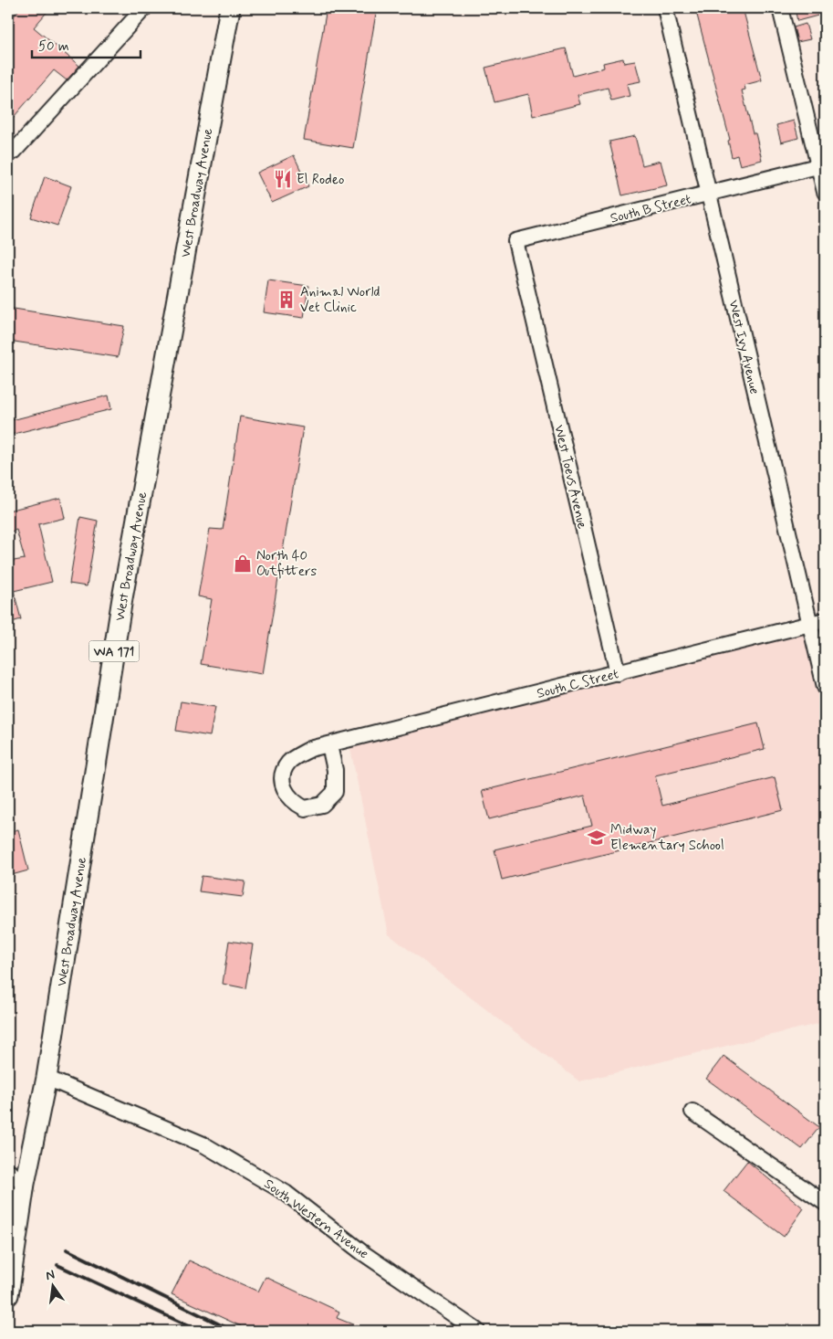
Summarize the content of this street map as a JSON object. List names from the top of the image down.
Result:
{
  "streets": {
    "main road": ["West Broadway Avenue", "WA 171"],
    "street": [
      "South B Street",
      "West Ivy Avenue",
      "West Toevs Avenue",
      "South C Street",
      "South Western Avenue"
    ]
  },
  "crossings": [
    ["West Broadway Avenue", "South Western Avenue"],
    ["South B Street", "West Ivy Avenue"],
    ["South B Street", "West Toevs Avenue"],
    ["West Ivy Avenue", "South C Street"],
    ["West Toevs Avenue", "South C Street"]
  ],
  "places": {
    "restaurant": ["El Rodeo"],
    "building": ["Animal World Vet Clinic"],
    "shop": ["North 40 Outfitters"],
    "school or university": ["Midway Elementary School"]
  },
  "scale_bar": "50 m",
  "north": "top"
}
